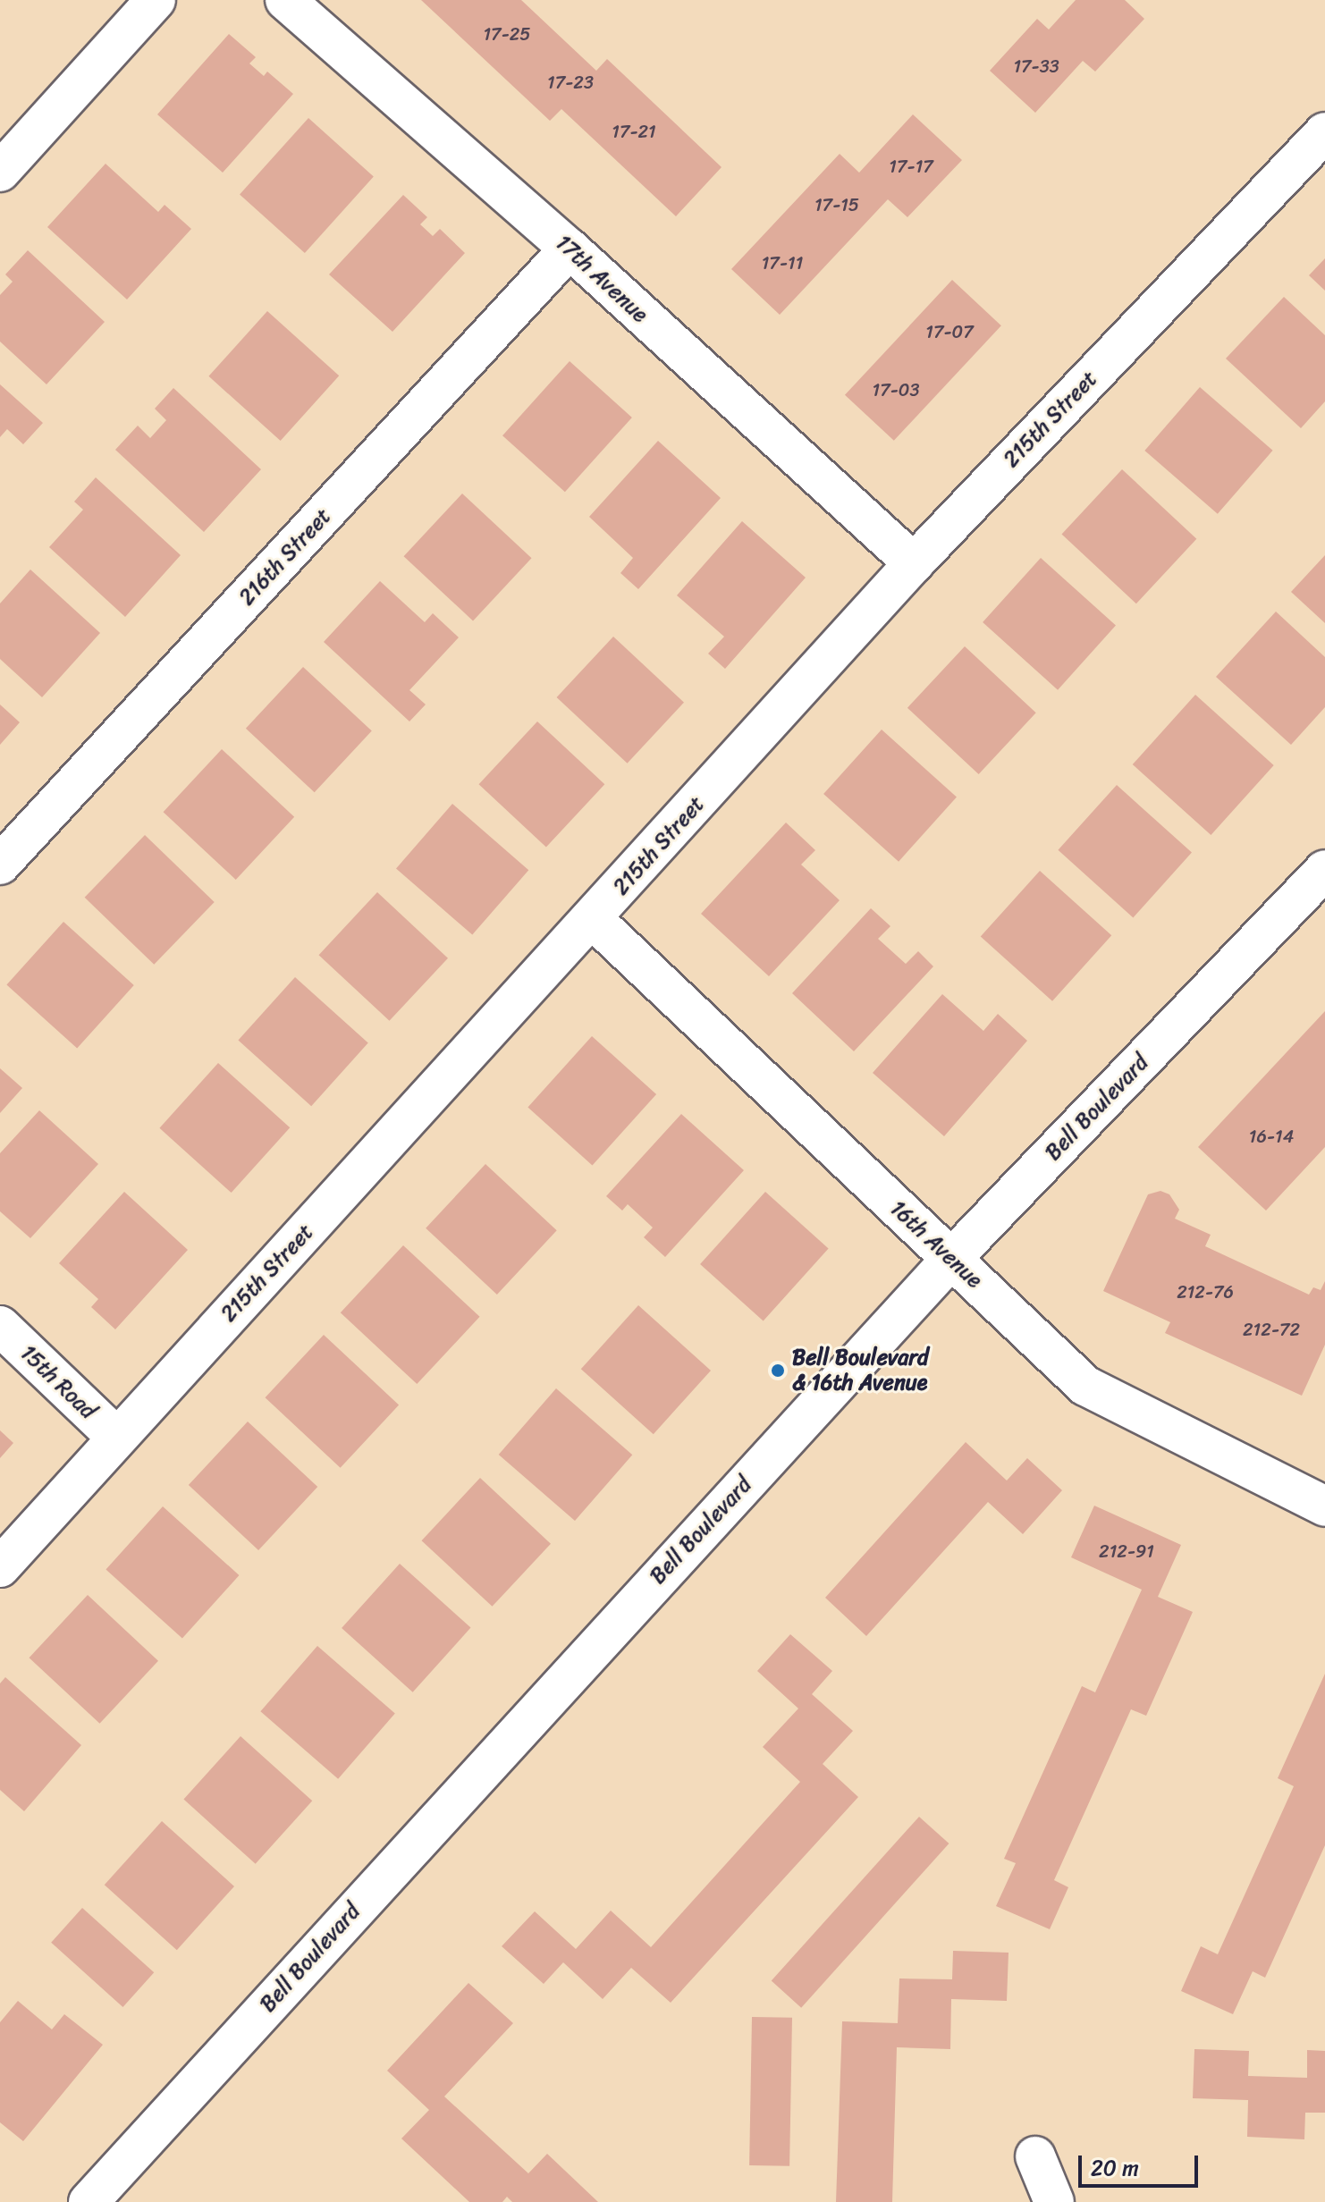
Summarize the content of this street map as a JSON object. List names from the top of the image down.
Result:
{
  "streets": {
    "street": [
      "17th Avenue",
      "215th Street",
      "216th Street",
      "Bell Boulevard",
      "16th Avenue",
      "15th Road"
    ]
  },
  "crossings": [
    ["17th Avenue", "215th Street"],
    ["17th Avenue", "216th Street"],
    ["215th Street", "16th Avenue"],
    ["215th Street", "15th Road"],
    ["Bell Boulevard", "16th Avenue"]
  ],
  "places": ["Bell Boulevard & 16th Avenue"],
  "house_numbers": [
    "17-25",
    "17-33",
    "17-23",
    "17-21",
    "17-17",
    "17-15",
    "17-11",
    "17-07",
    "17-03",
    "16-14",
    "212-76",
    "212-72",
    "212-91"
  ],
  "scale_bar": "20 m"
}
